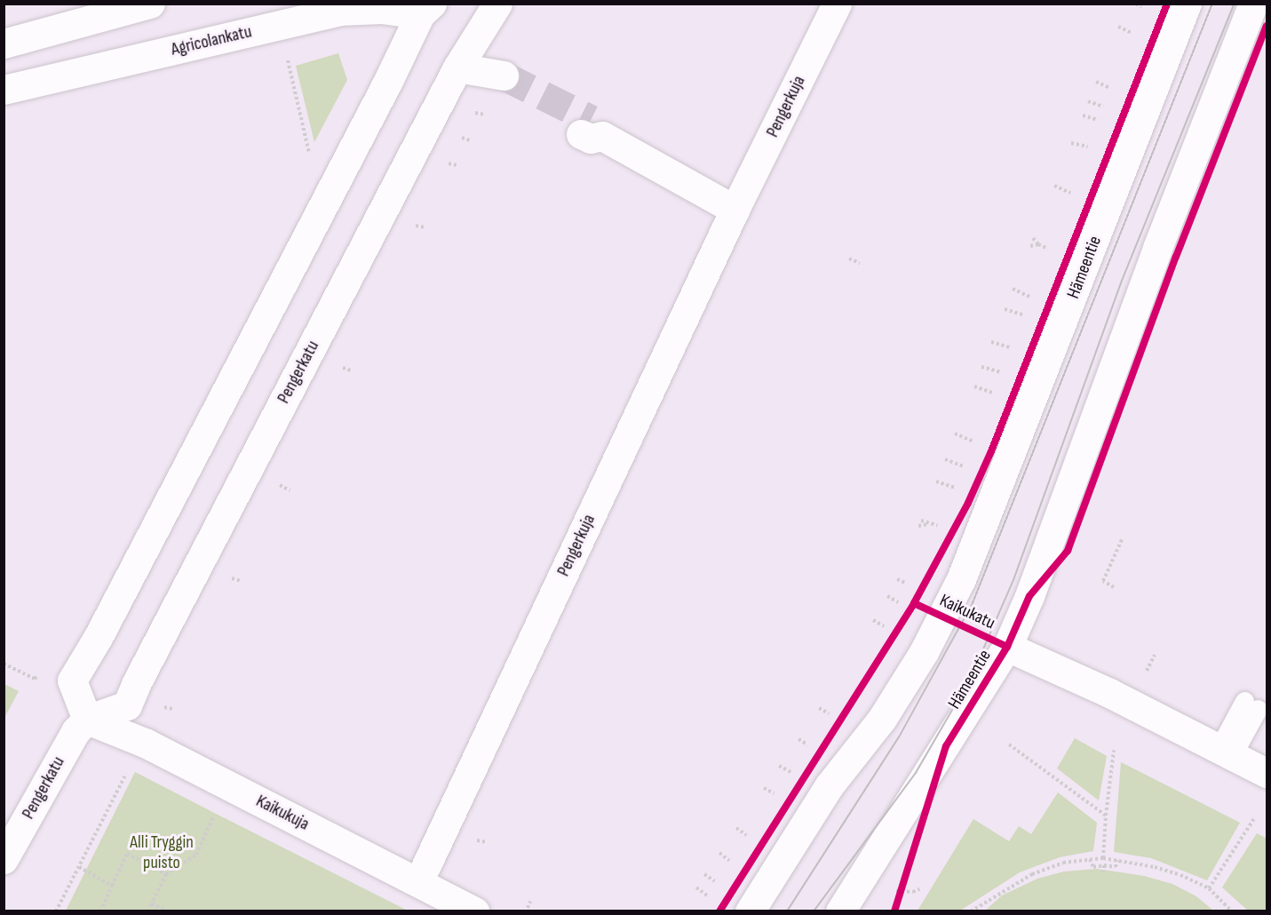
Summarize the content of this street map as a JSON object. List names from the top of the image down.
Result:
{
  "streets": {
    "street": [
      "Agricolankatu",
      "Pengerkuja",
      "Hämeentie",
      "Pengerkatu",
      "Kaikukatu",
      "Kaikukuja"
    ]
  },
  "crossings": [
    ["Pengerkuja", "Kaikukuja"],
    ["Hämeentie", "Kaikukatu"],
    ["Pengerkatu", "Kaikukuja"]
  ],
  "parks": ["Alli Tryggin puisto"]
}
